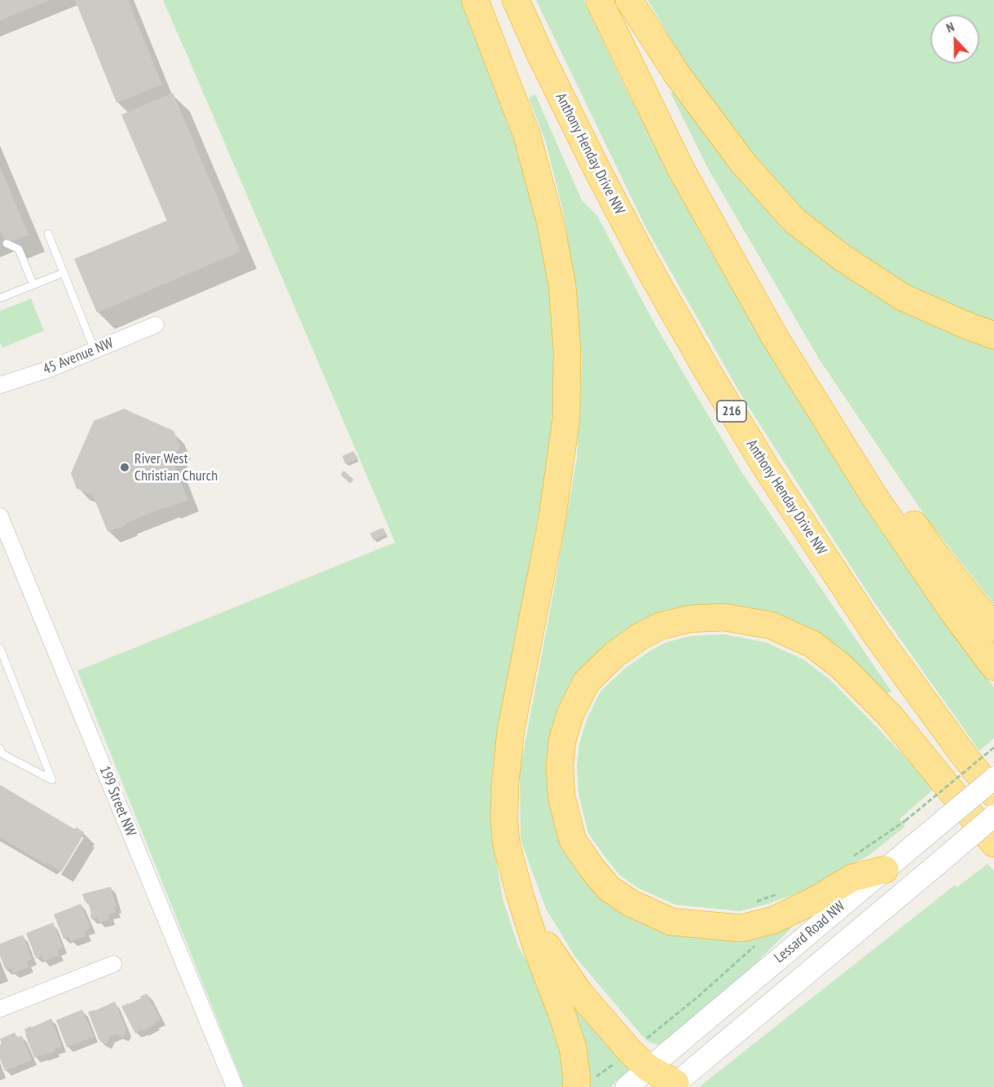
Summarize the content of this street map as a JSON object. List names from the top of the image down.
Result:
{
  "streets": {
    "highway": ["Anthony Henday Drive NW", "216"],
    "main road": ["Lessard Road NW"],
    "street": ["45 Avenue NW", "199 Street NW"]
  },
  "places": ["River West Christian Church"],
  "north": "top"
}
